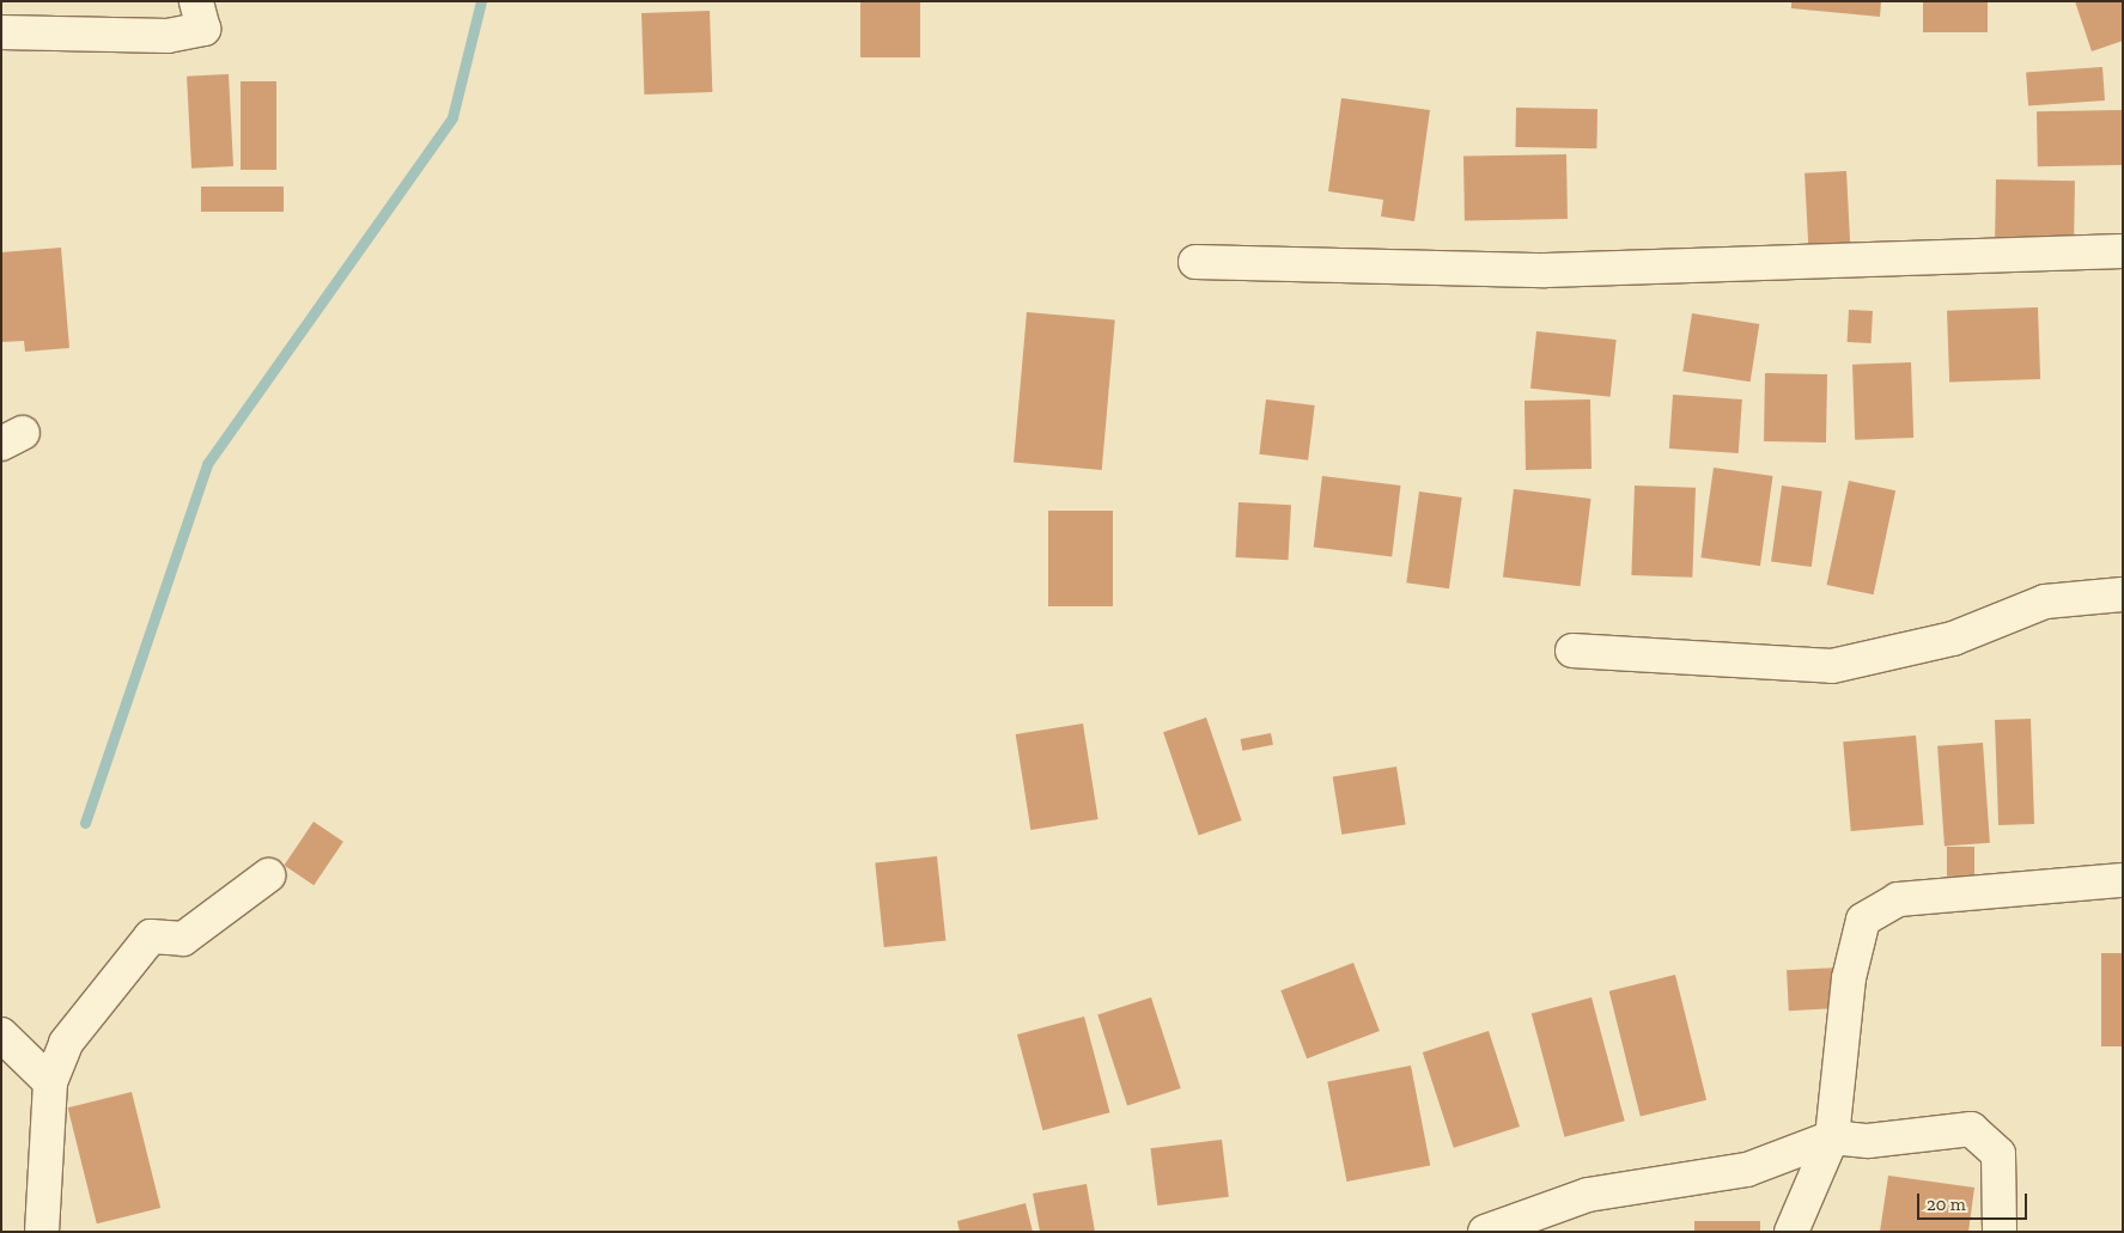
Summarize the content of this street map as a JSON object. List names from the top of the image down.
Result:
{
  "scale_bar": "20 m"
}
